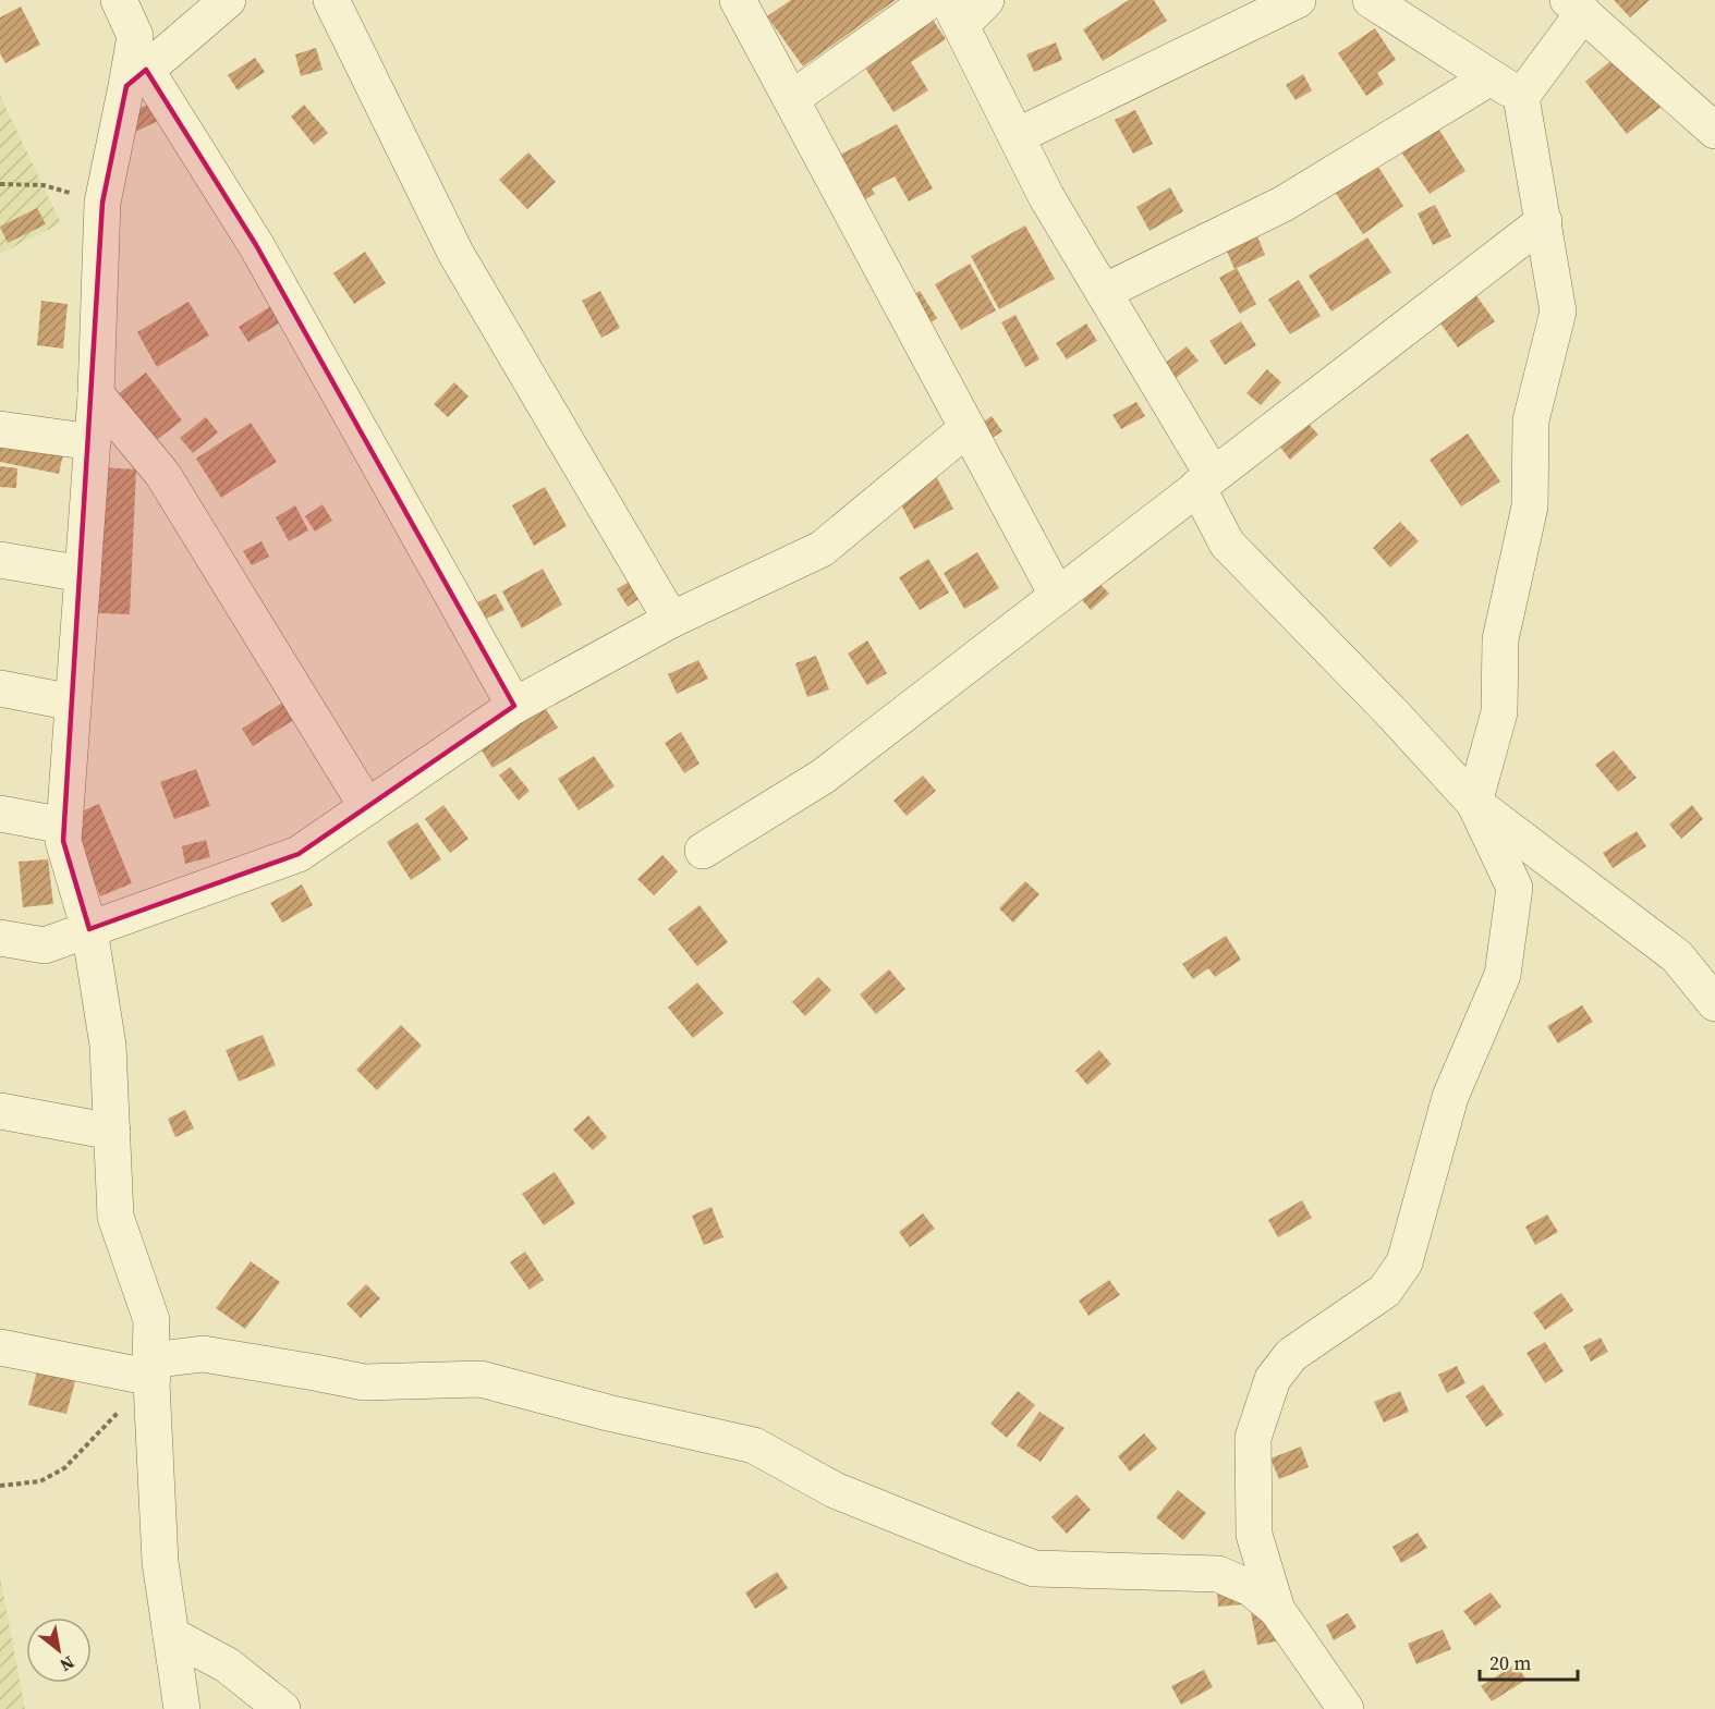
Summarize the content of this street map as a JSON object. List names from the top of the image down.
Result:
{
  "scale_bar": "20 m",
  "north": "bottom right"
}
